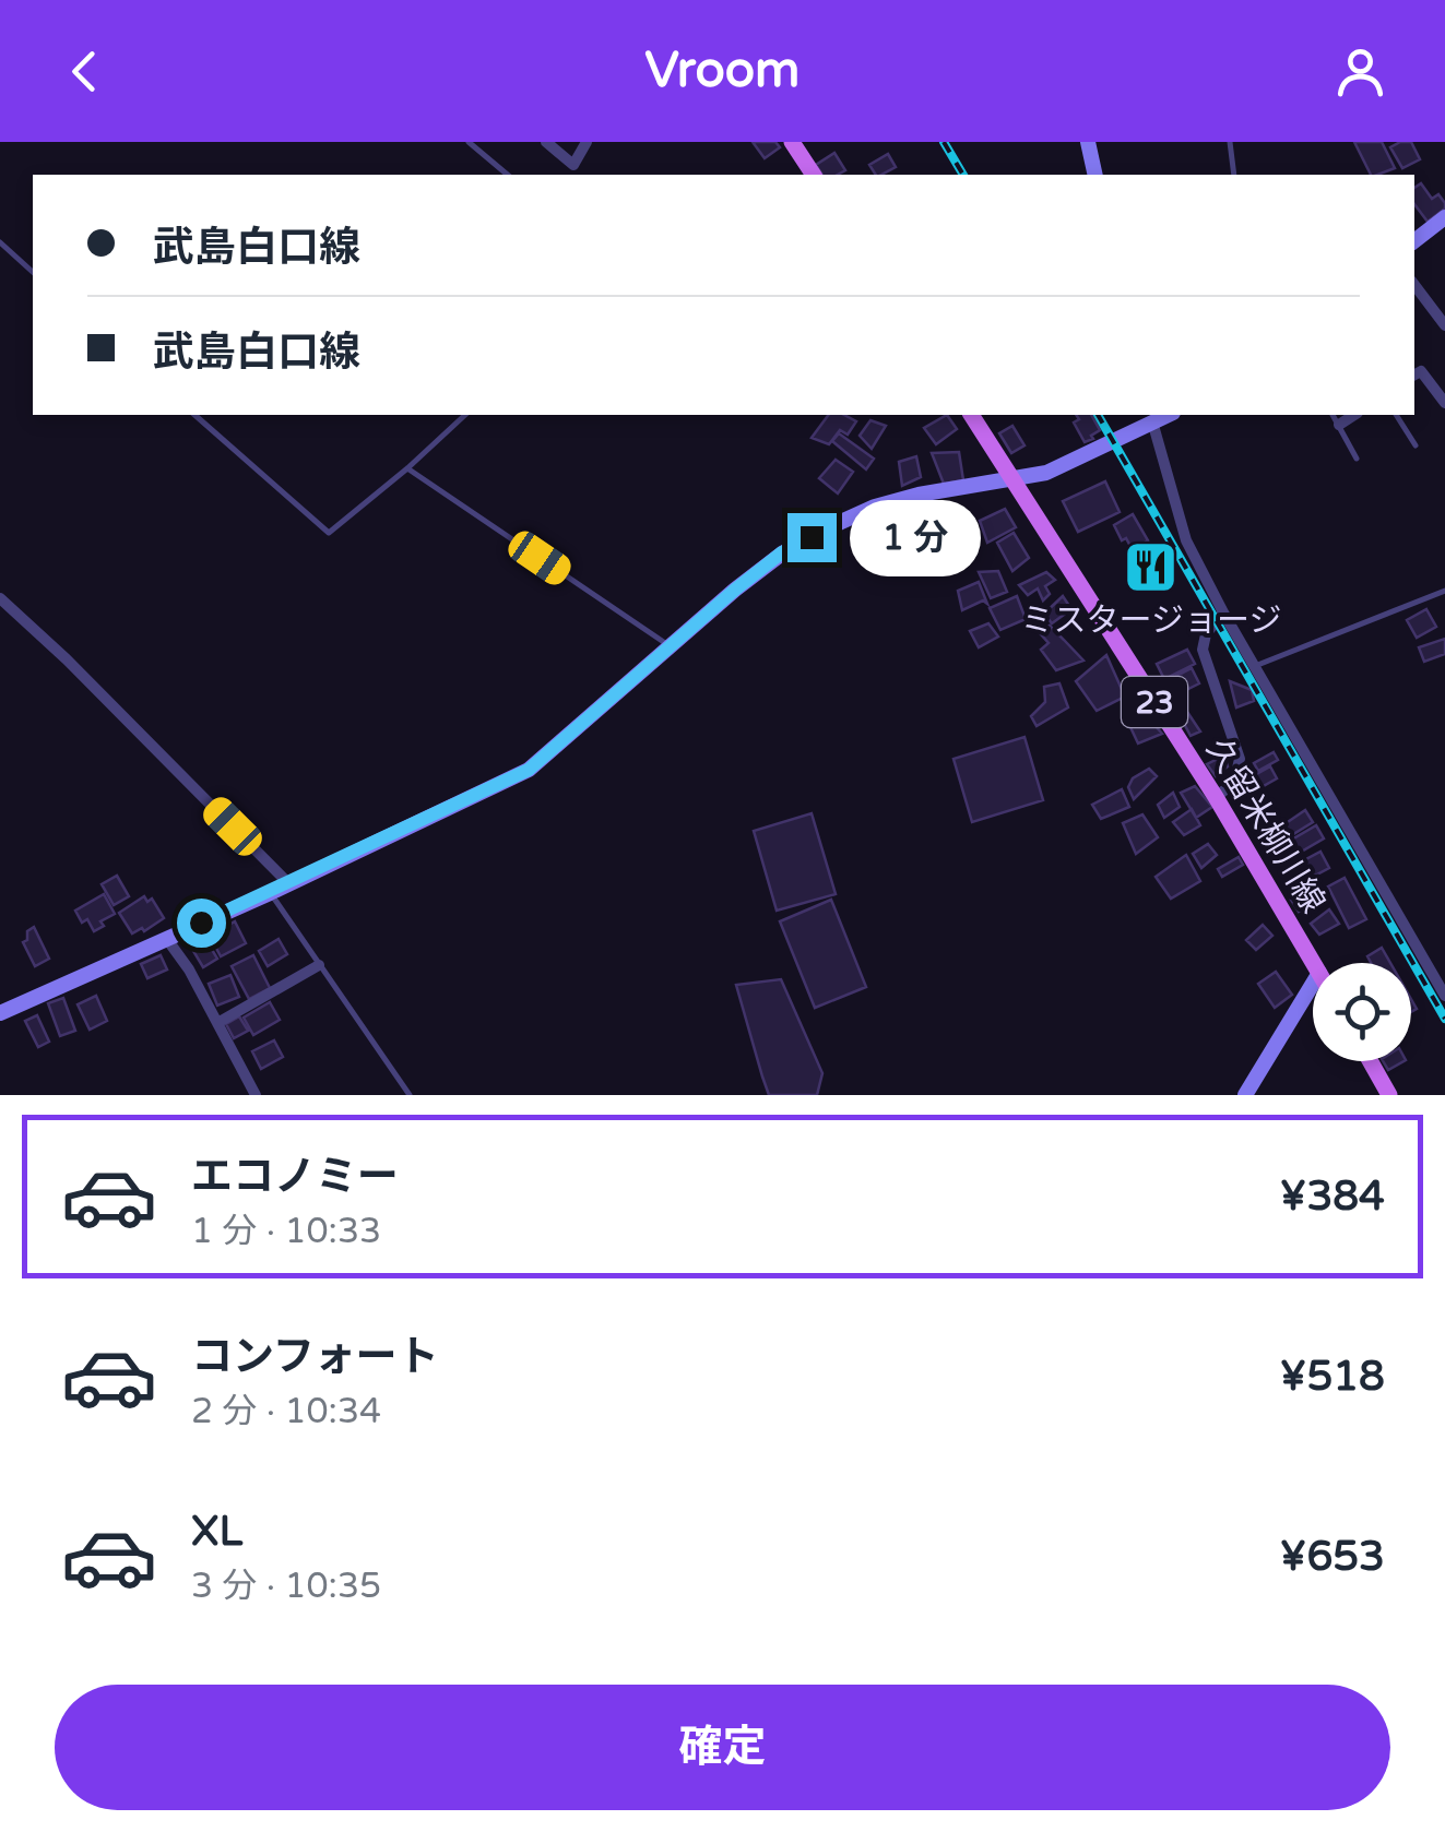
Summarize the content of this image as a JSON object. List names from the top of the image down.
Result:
{
  "streets": {
    "main road": ["23", "久留米柳川線"]
  },
  "places": {
    "restaurant": ["ミスタージョージ"]
  },
  "page": {
    "header": "Vroom",
    "banner": ["武島白口線", "武島白口線"],
    "bubble": "1 分",
    "list": [
      {
        "name": "エコノミー",
        "note": "1 分 · 10:33",
        "value": "¥384"
      },
      {
        "name": "コンフォート",
        "note": "2 分 · 10:34",
        "value": "¥518"
      },
      {
        "name": "XL",
        "note": "3 分 · 10:35",
        "value": "¥653"
      }
    ],
    "buttons": "確定"
  }
}
